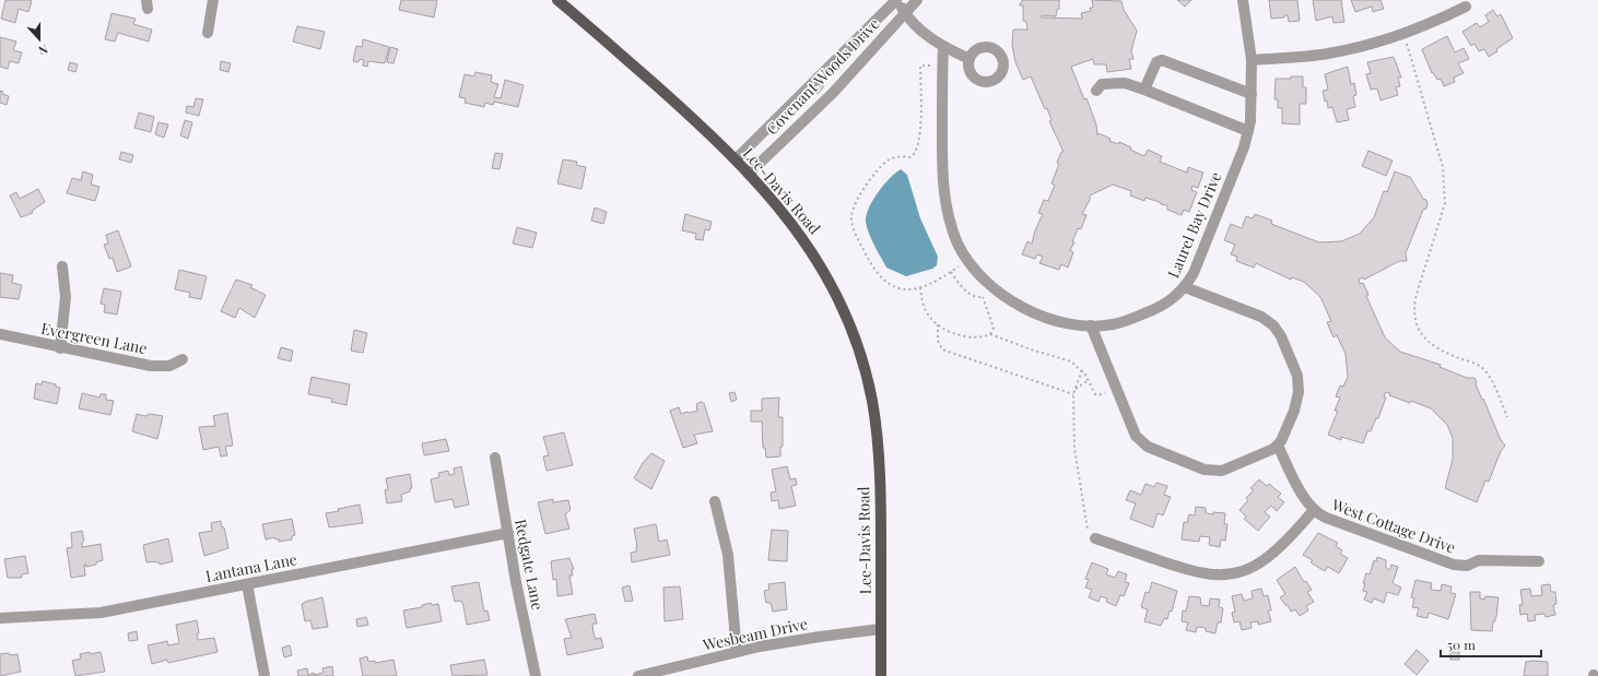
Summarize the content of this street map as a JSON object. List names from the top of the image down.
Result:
{
  "streets": {
    "main road": ["Lee-Davis Road"],
    "street": [
      "Covenant Woods Drive",
      "Laurel Bay Drive",
      "Evergreen Lane",
      "West Cottage Drive",
      "Redgate Lane",
      "Lantana Lane",
      "Wesbeam Drive"
    ]
  },
  "crossings": [
    ["Covenant Woods Drive", "Lee-Davis Road"],
    ["Lee-Davis Road", "Wesbeam Drive"],
    ["Redgate Lane", "Lantana Lane"]
  ],
  "scale_bar": "50 m",
  "north": "bottom"
}
